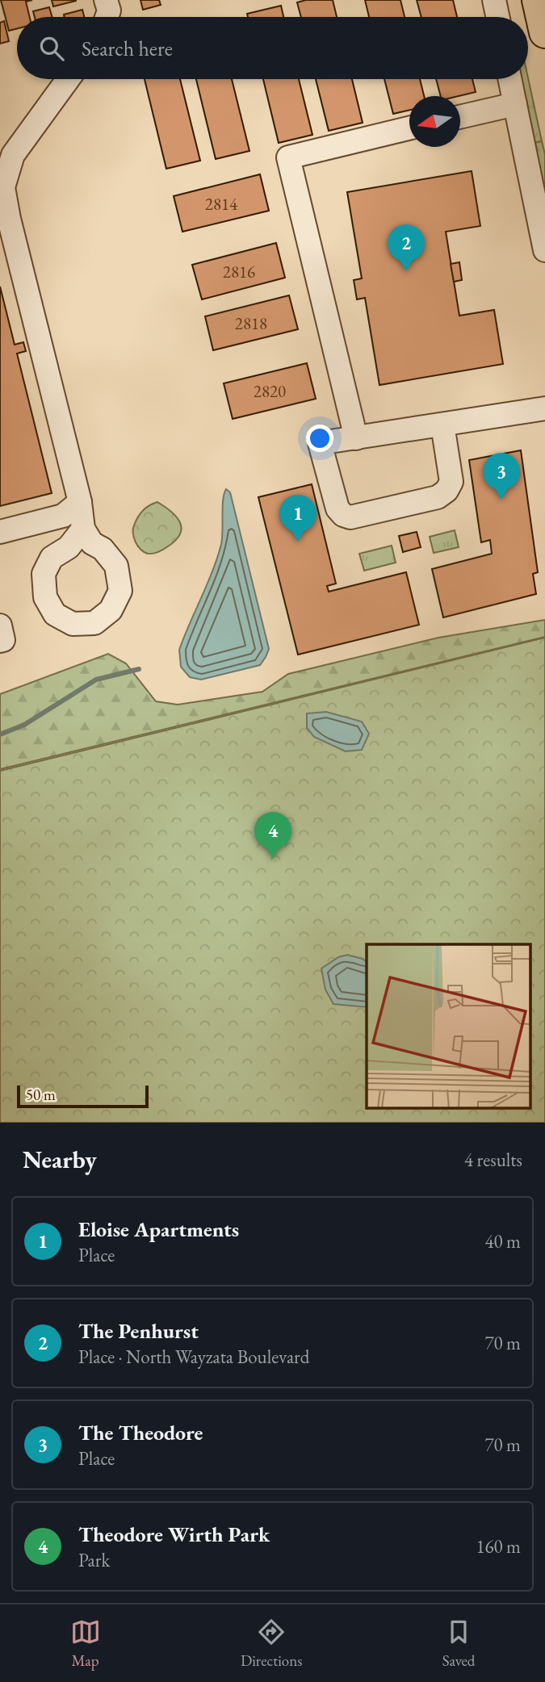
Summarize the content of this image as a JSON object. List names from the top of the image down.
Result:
{
  "house_numbers": [
    "2814",
    "2816",
    "2818",
    "2820"
  ],
  "scale_bar": "50 m",
  "north": "left",
  "page": {
    "search": "Search here",
    "pins": [
      "2",
      "3",
      "1",
      "4"
    ],
    "scale": "50 m",
    "heading": ["Nearby", "4 results"],
    "list": [
      {
        "mark": "1",
        "name": "Eloise Apartments",
        "note": "Place",
        "value": "40 m"
      },
      {
        "mark": "2",
        "name": "The Penhurst",
        "note": "Place · North Wayzata Boulevard",
        "value": "70 m"
      },
      {
        "mark": "3",
        "name": "The Theodore",
        "note": "Place",
        "value": "70 m"
      },
      {
        "mark": "4",
        "name": "Theodore Wirth Park",
        "note": "Park",
        "value": "160 m"
      }
    ],
    "nav": ["Map", "Directions", "Saved"]
  }
}
